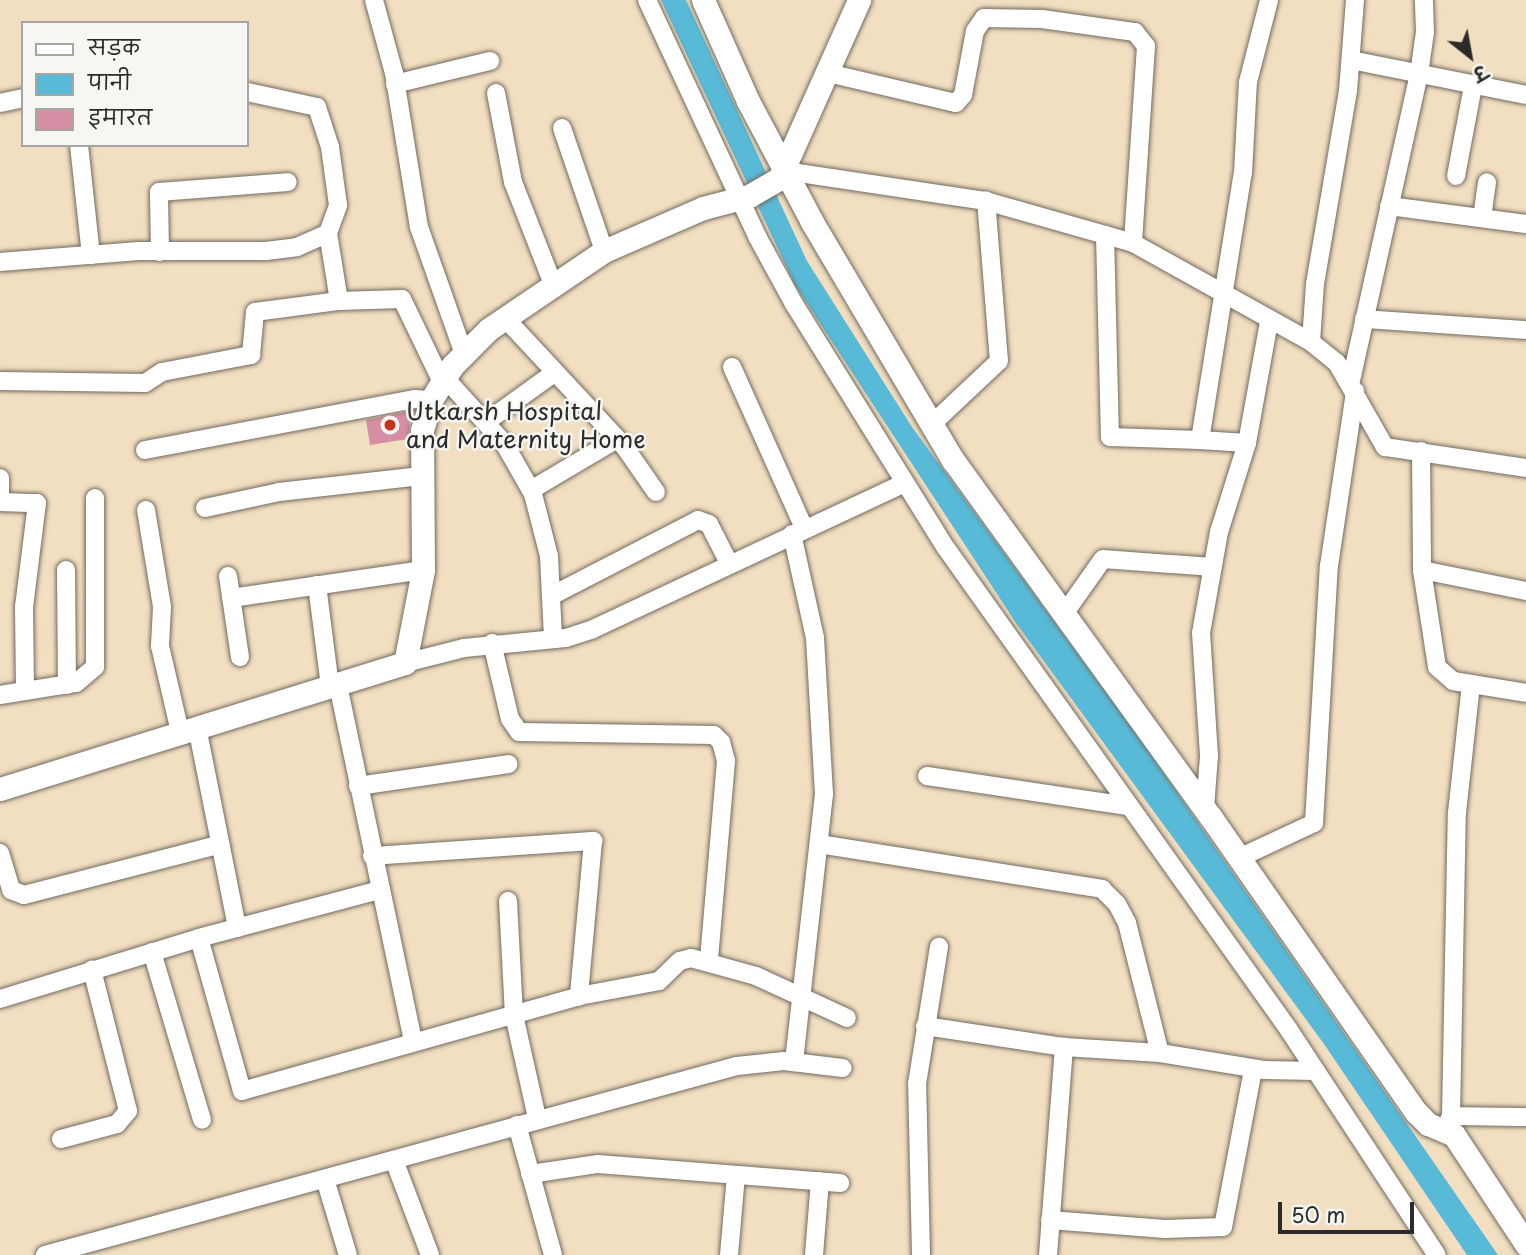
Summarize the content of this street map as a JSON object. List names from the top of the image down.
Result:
{
  "places": ["Utkarsh Hospital and Maternity Home"],
  "legend": ["सड़क", "पानी", "इमारत"],
  "scale_bar": "50 m",
  "north": "bottom right"
}
